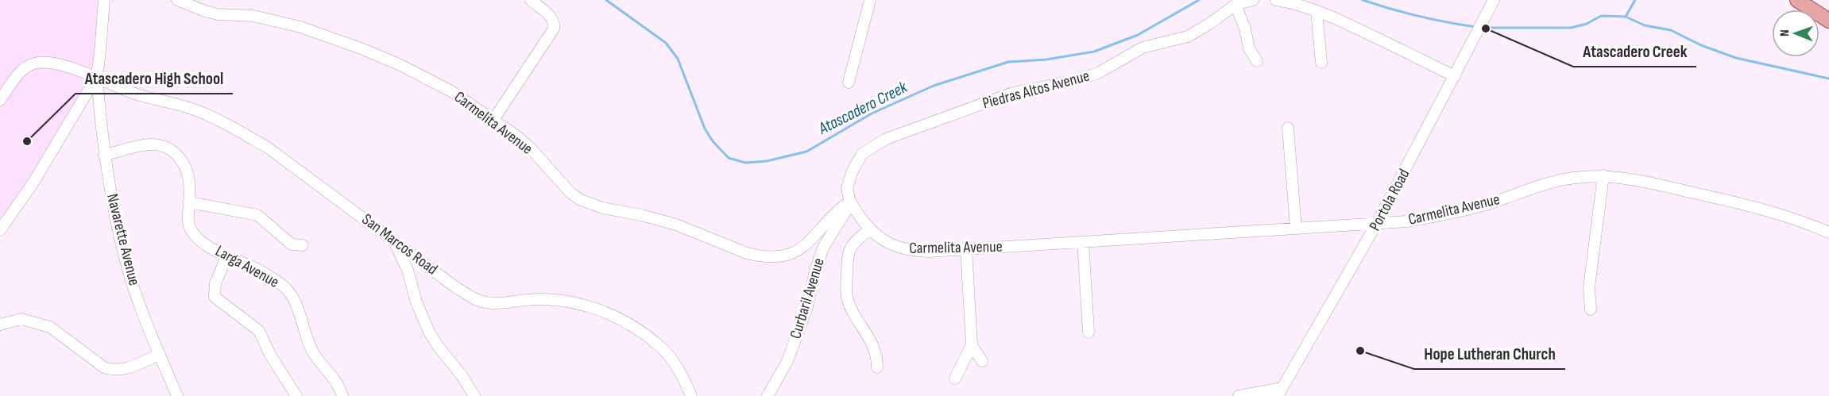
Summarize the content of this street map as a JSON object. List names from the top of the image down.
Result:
{
  "streets": {
    "street": [
      "Piedras Altos Avenue",
      "Carmelita Avenue",
      "Portola Road",
      "Navarette Avenue",
      "San Marcos Road",
      "Larga Avenue",
      "Curbaril Avenue"
    ]
  },
  "crossings": [
    ["Piedras Altos Avenue", "Carmelita Avenue"],
    ["Piedras Altos Avenue", "Curbaril Avenue"],
    ["Carmelita Avenue", "Portola Road"],
    ["Carmelita Avenue", "Curbaril Avenue"],
    ["Navarette Avenue", "San Marcos Road"],
    ["Navarette Avenue", "Larga Avenue"]
  ],
  "water": ["Atascadero Creek"],
  "places": ["Atascadero Creek", "Atascadero High School", "Hope Lutheran Church"],
  "north": "left"
}
